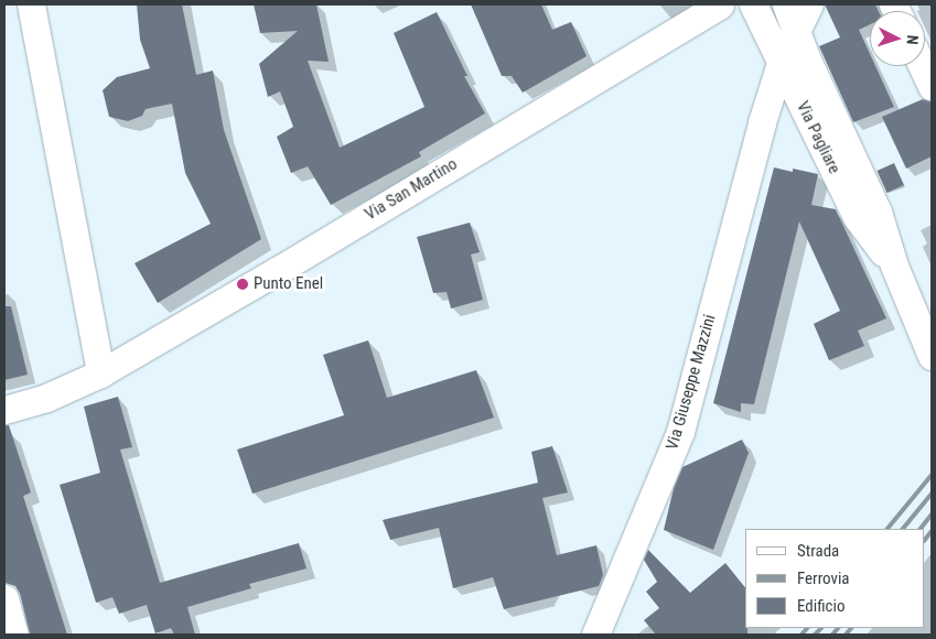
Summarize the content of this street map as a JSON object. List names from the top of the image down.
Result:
{
  "streets": {
    "street": ["Via Pagliare", "Via San Martino", "Via Giuseppe Mazzini"]
  },
  "crossings": [
    ["Via Pagliare", "Via Giuseppe Mazzini"]
  ],
  "places": ["Punto Enel"],
  "legend": ["Strada", "Ferrovia", "Edificio"],
  "north": "right"
}
